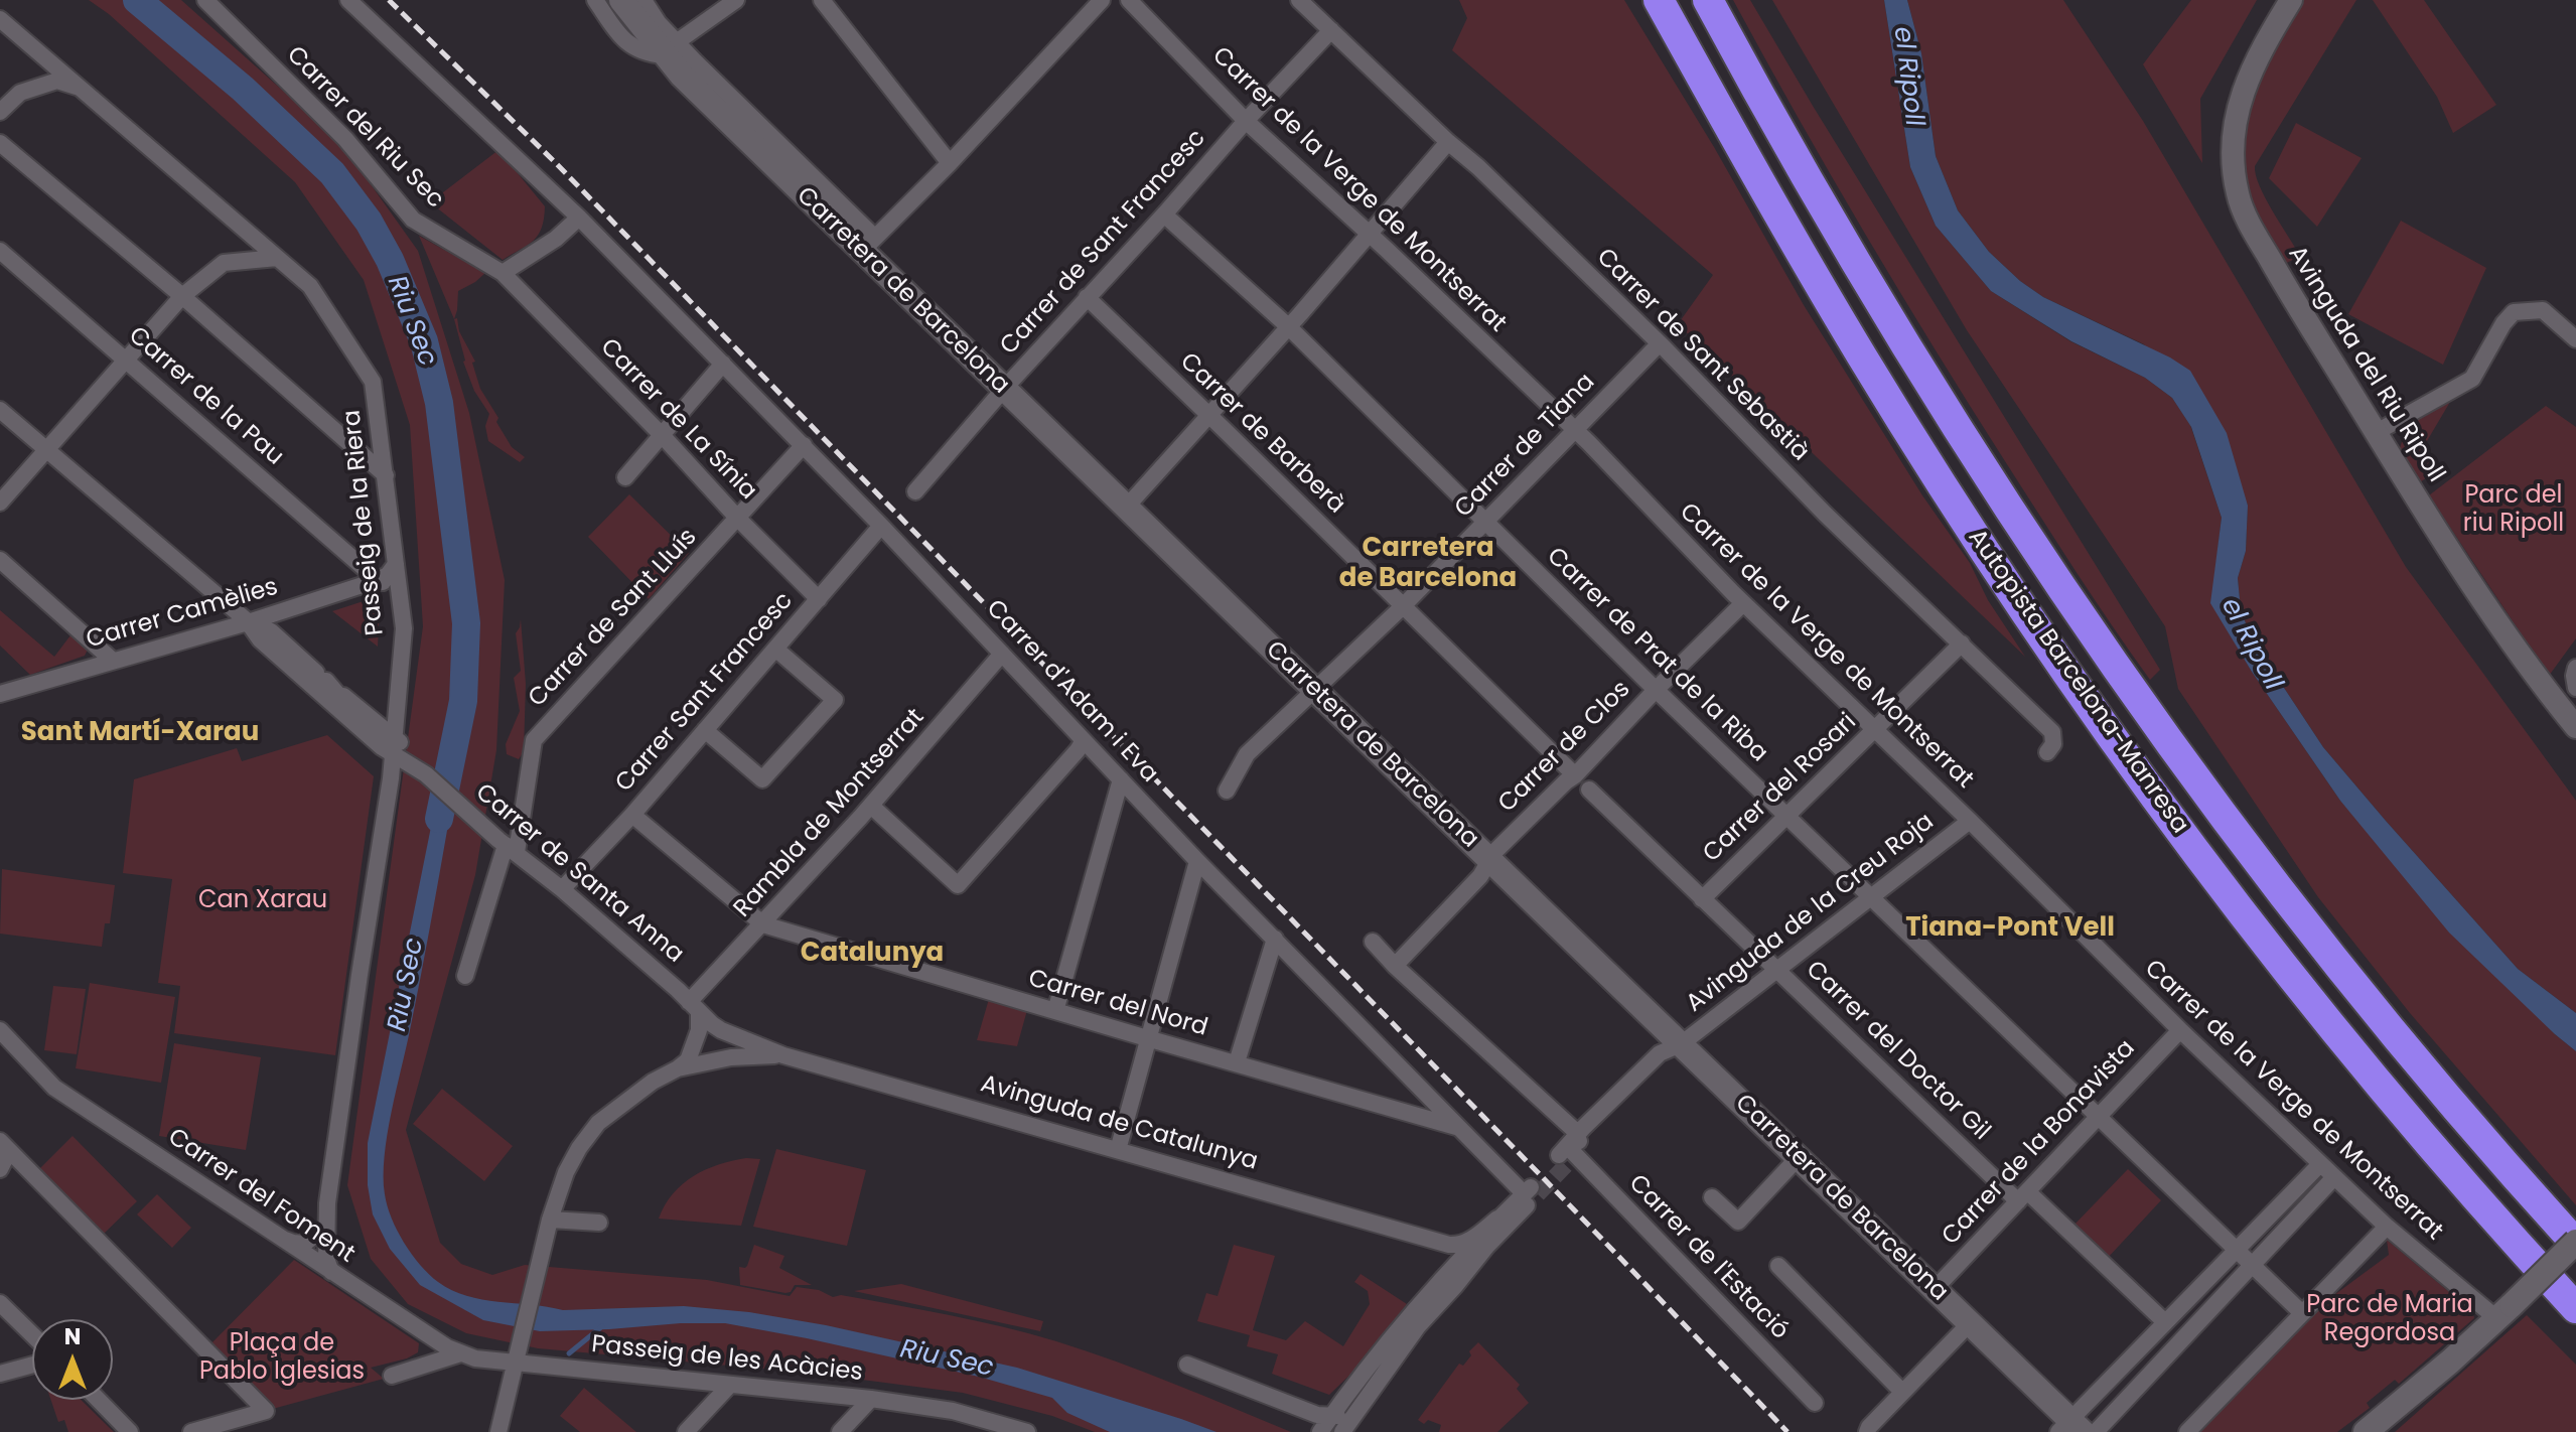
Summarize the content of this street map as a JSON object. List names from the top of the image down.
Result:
{
  "streets": {
    "highway": ["Autopista Barcelona-Manresa"],
    "main road": ["Carretera de Barcelona"],
    "street": [
      "Carrer del Riu Sec",
      "Carrer de la Verge de Montserrat",
      "Carrer de Sant Francesc",
      "Carrer de Sant Sebastià",
      "Avinguda del Riu Ripoll",
      "Carrer de la Pau",
      "Carrer de La Sínia",
      "Carrer de Barberà",
      "Carrer de Tiana",
      "Passeig de la Riera",
      "Carrer Camèlies",
      "Carrer de Sant Lluís",
      "Carrer de Prat de la Riba",
      "Carrer d'Adam i Eva",
      "Carrer Sant Francesc",
      "Carrer de Clos",
      "Carrer del Rosari",
      "Rambla de Montserrat",
      "Carrer de Santa Anna",
      "Avinguda de la Creu Roja",
      "Carrer del Nord",
      "Carrer del Doctor Gil",
      "Avinguda de Catalunya",
      "Carrer de la Bonavista",
      "Carrer del Foment",
      "Carrer de l'Estació",
      "Passeig de les Acàcies"
    ]
  },
  "crossings": [
    ["Carrer del Riu Sec", "Carrer de La Sínia"],
    ["Carrer de la Verge de Montserrat", "Carrer de Sant Francesc"],
    ["Carrer de la Verge de Montserrat", "Carrer de Tiana"],
    ["Carrer de la Verge de Montserrat", "Carrer de Clos"],
    ["Carrer de la Verge de Montserrat", "Carrer del Rosari"],
    ["Carrer de la Verge de Montserrat", "Avinguda de la Creu Roja"],
    ["Carrer de la Verge de Montserrat", "Carrer de la Bonavista"],
    ["Carrer de Sant Francesc", "Carretera de Barcelona"],
    ["Carrer de Sant Francesc", "Carrer de Sant Sebastià"],
    ["Carrer de Sant Francesc", "Carrer de Barberà"],
    ["Carrer de Sant Francesc", "Carrer de Prat de la Riba"],
    ["Carretera de Barcelona", "Carrer de Tiana"],
    ["Carretera de Barcelona", "Carrer de Clos"],
    ["Carretera de Barcelona", "Avinguda de la Creu Roja"],
    ["Carretera de Barcelona", "Carrer de la Bonavista"],
    ["Carrer de Sant Sebastià", "Carrer de Tiana"],
    ["Carrer de Sant Sebastià", "Carrer del Rosari"],
    ["Carrer de la Pau", "Carrer Camèlies"],
    ["Carrer de La Sínia", "Carrer de Sant Lluís"],
    ["Carrer de La Sínia", "Carrer Sant Francesc"],
    ["Carrer de Barberà", "Carrer de Tiana"],
    ["Carrer de Barberà", "Carrer de Clos"],
    ["Carrer de Tiana", "Carrer de Prat de la Riba"],
    ["Passeig de la Riera", "Carrer Camèlies"],
    ["Passeig de la Riera", "Carrer de Santa Anna"],
    ["Passeig de la Riera", "Carrer del Foment"],
    ["Carrer Camèlies", "Carrer de Santa Anna"],
    ["Carrer de Sant Lluís", "Carrer d'Adam i Eva"],
    ["Carrer de Sant Lluís", "Carrer de Santa Anna"],
    ["Carrer de Prat de la Riba", "Carrer de Clos"],
    ["Carrer de Prat de la Riba", "Carrer del Rosari"],
    ["Carrer de Prat de la Riba", "Avinguda de la Creu Roja"],
    ["Carrer de Prat de la Riba", "Carrer de la Bonavista"],
    ["Carrer d'Adam i Eva", "Carrer Sant Francesc"],
    ["Carrer d'Adam i Eva", "Rambla de Montserrat"],
    ["Carrer d'Adam i Eva", "Carrer del Nord"],
    ["Carrer d'Adam i Eva", "Avinguda de Catalunya"],
    ["Carrer Sant Francesc", "Carrer de Santa Anna"],
    ["Carrer de Clos", "Carrer de l'Estació"],
    ["Rambla de Montserrat", "Carrer de Santa Anna"],
    ["Rambla de Montserrat", "Carrer del Nord"],
    ["Rambla de Montserrat", "Avinguda de Catalunya"],
    ["Carrer de Santa Anna", "Avinguda de Catalunya"],
    ["Avinguda de la Creu Roja", "Carrer del Doctor Gil"],
    ["Carrer del Doctor Gil", "Carrer de la Bonavista"],
    ["Avinguda de Catalunya", "Carrer del Foment"],
    ["Avinguda de Catalunya", "Passeig de les Acàcies"],
    ["Carrer del Foment", "Passeig de les Acàcies"]
  ],
  "districts": [
    "Carretera de Barcelona",
    "Sant Martí-Xarau",
    "Tiana-Pont Vell",
    "Catalunya"
  ],
  "water": ["el Ripoll", "Riu Sec"],
  "parks": [
    "Parc del riu Ripoll",
    "Can Xarau",
    "Parc de Maria Regordosa",
    "Plaça de Pablo Iglesias"
  ],
  "north": "top"
}
